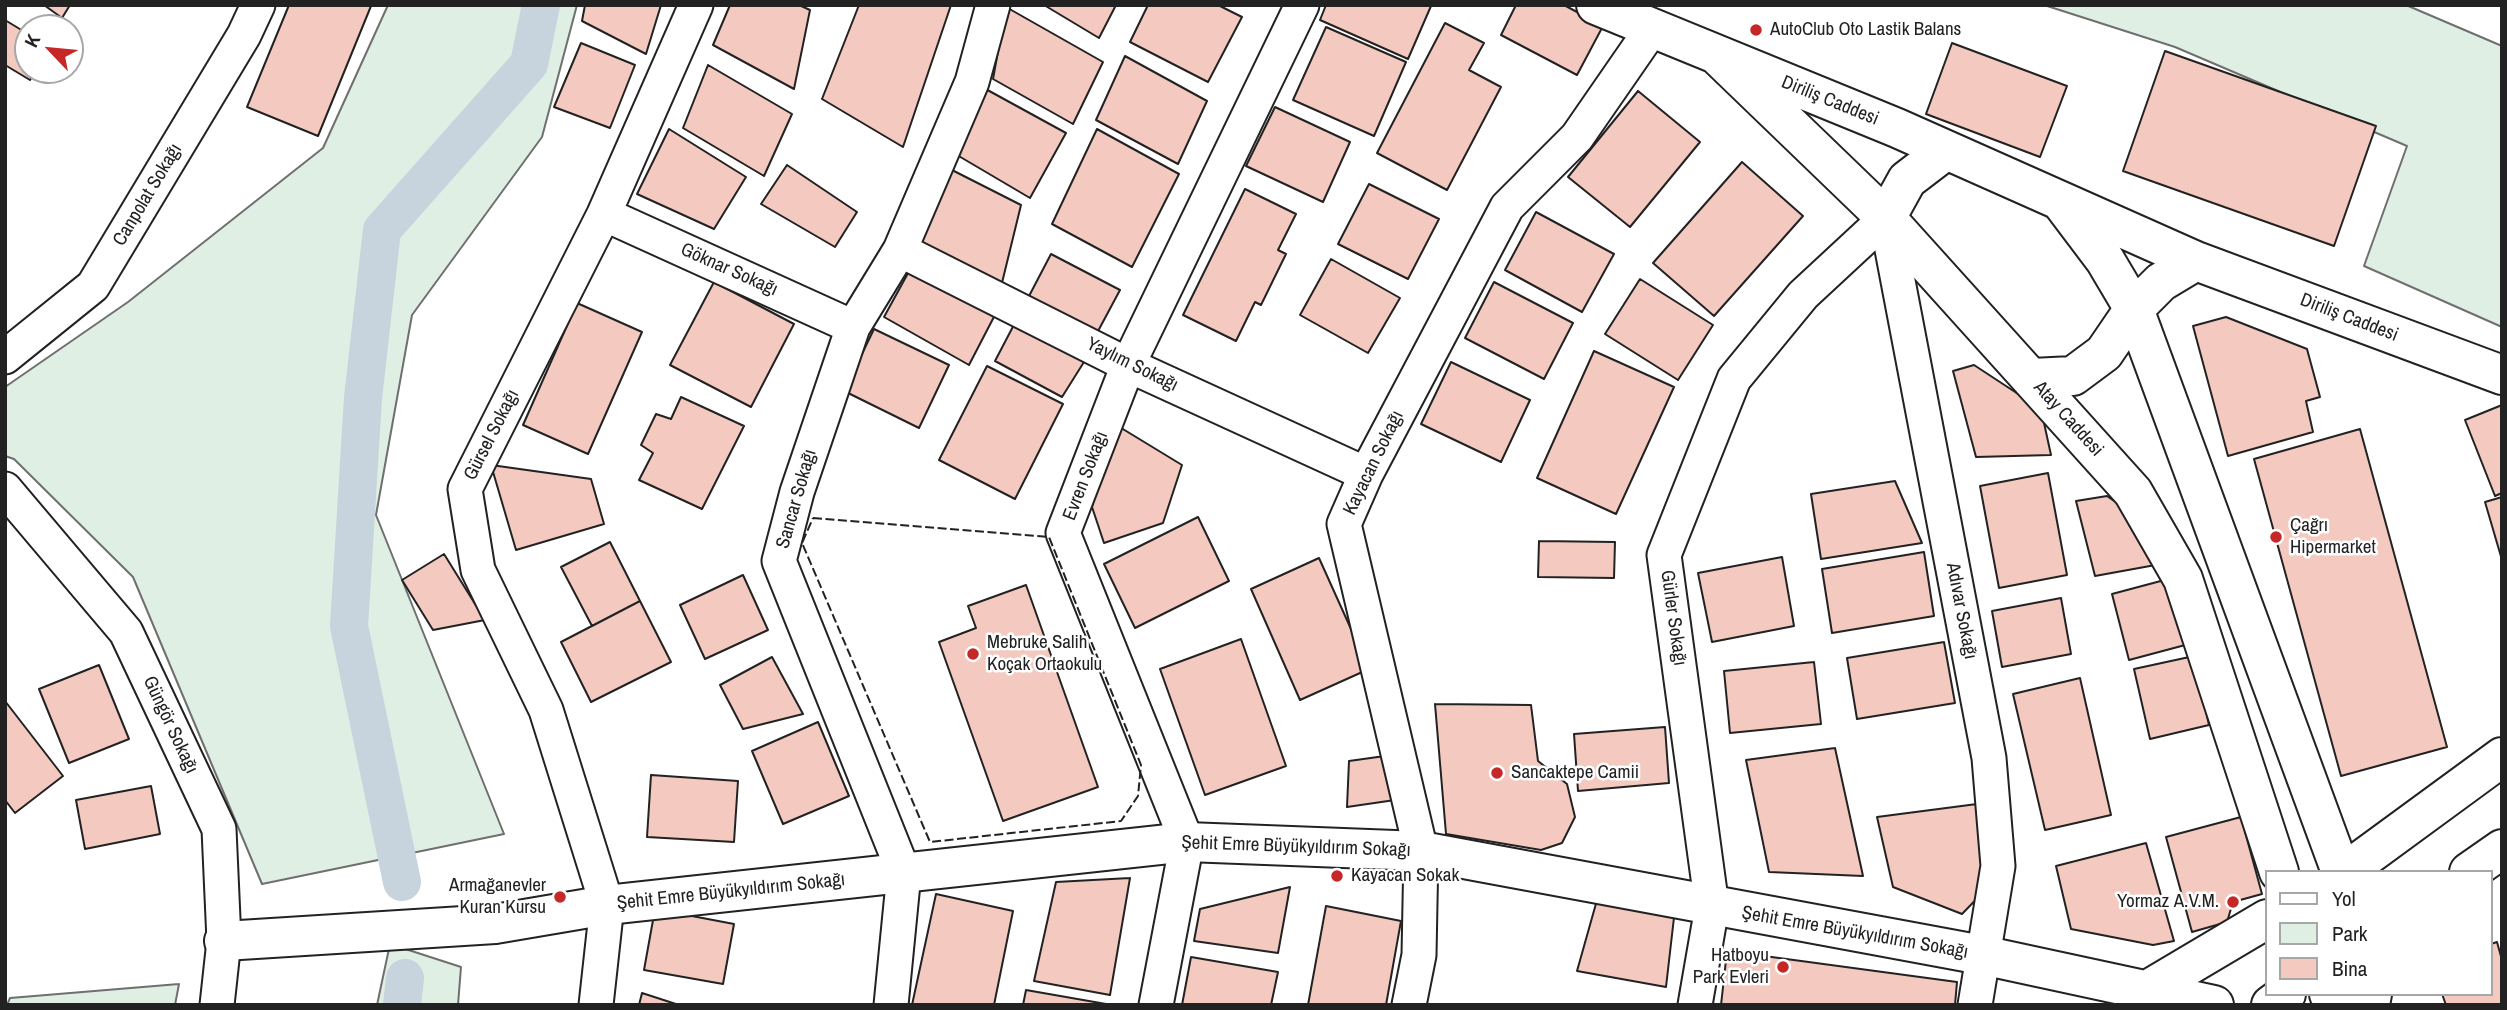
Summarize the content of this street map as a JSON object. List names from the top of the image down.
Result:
{
  "streets": {
    "main road": ["Diriliş Caddesi", "Atay Caddesi", "Şehit Emre Büyükyıldırım Sokağı"],
    "street": [
      "Canpolat Sokağı",
      "Göknar Sokağı",
      "Yaylım Sokağı",
      "Gürsel Sokağı",
      "Kayacan Sokağı",
      "Evren Sokağı",
      "Sancar Sokağı",
      "Adıvar Sokağı",
      "Gürler Sokağı",
      "Güngör Sokağı"
    ]
  },
  "crossings": [
    ["Diriliş Caddesi", "Atay Caddesi"],
    ["Diriliş Caddesi", "Kayacan Sokağı"],
    ["Göknar Sokağı", "Gürsel Sokağı"],
    ["Göknar Sokağı", "Sancar Sokağı"],
    ["Yaylım Sokağı", "Kayacan Sokağı"],
    ["Yaylım Sokağı", "Evren Sokağı"],
    ["Yaylım Sokağı", "Sancar Sokağı"],
    ["Atay Caddesi", "Adıvar Sokağı"],
    ["Atay Caddesi", "Gürler Sokağı"],
    ["Gürsel Sokağı", "Şehit Emre Büyükyıldırım Sokağı"],
    ["Kayacan Sokağı", "Şehit Emre Büyükyıldırım Sokağı"],
    ["Evren Sokağı", "Şehit Emre Büyükyıldırım Sokağı"],
    ["Sancar Sokağı", "Şehit Emre Büyükyıldırım Sokağı"],
    ["Adıvar Sokağı", "Gürler Sokağı"],
    ["Adıvar Sokağı", "Şehit Emre Büyükyıldırım Sokağı"],
    ["Gürler Sokağı", "Şehit Emre Büyükyıldırım Sokağı"],
    ["Güngör Sokağı", "Şehit Emre Büyükyıldırım Sokağı"]
  ],
  "places": [
    "AutoClub Oto Lastik Balans",
    "Çağrı Hipermarket",
    "Mebruke Salih Koçak Ortaokulu",
    "Sancaktepe Camii",
    "Kayacan Sokak",
    "Armağanevler Kuran Kursu",
    "Yormaz A.V.M.",
    "Hatboyu Park Evleri"
  ],
  "legend": ["Yol", "Park", "Bina"],
  "north": "top left"
}
